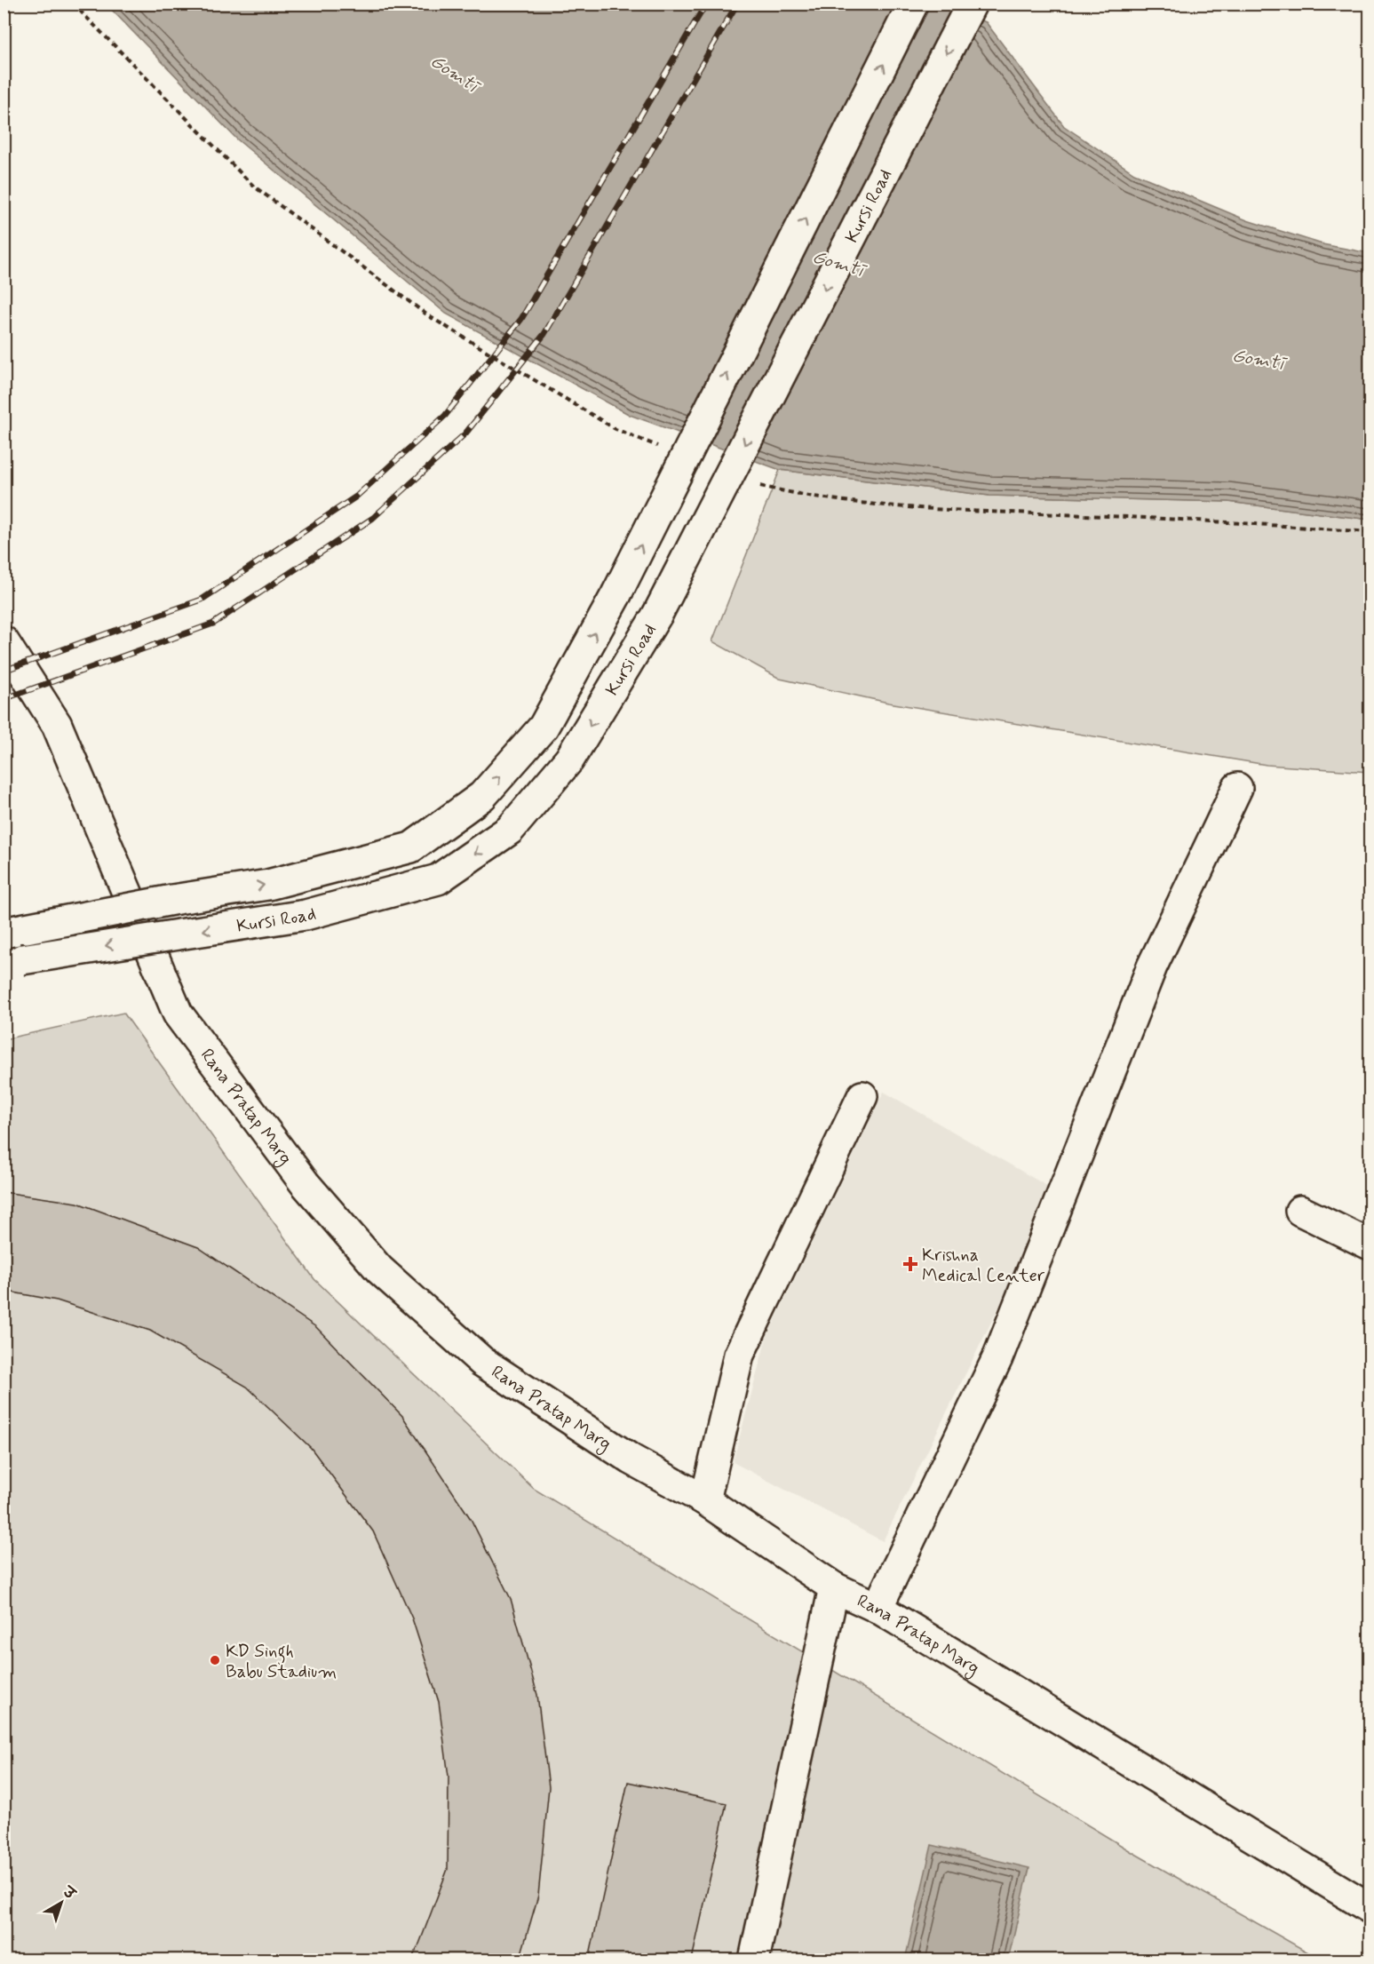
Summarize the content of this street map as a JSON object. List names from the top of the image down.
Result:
{
  "streets": {
    "main road": ["Kursi Road", "Rana Pratap Marg"]
  },
  "water": ["Gomtī"],
  "places": {
    "health": ["Krishna Medical Center"],
    "other": ["KD Singh Babu Stadium"]
  },
  "north": "top right"
}
